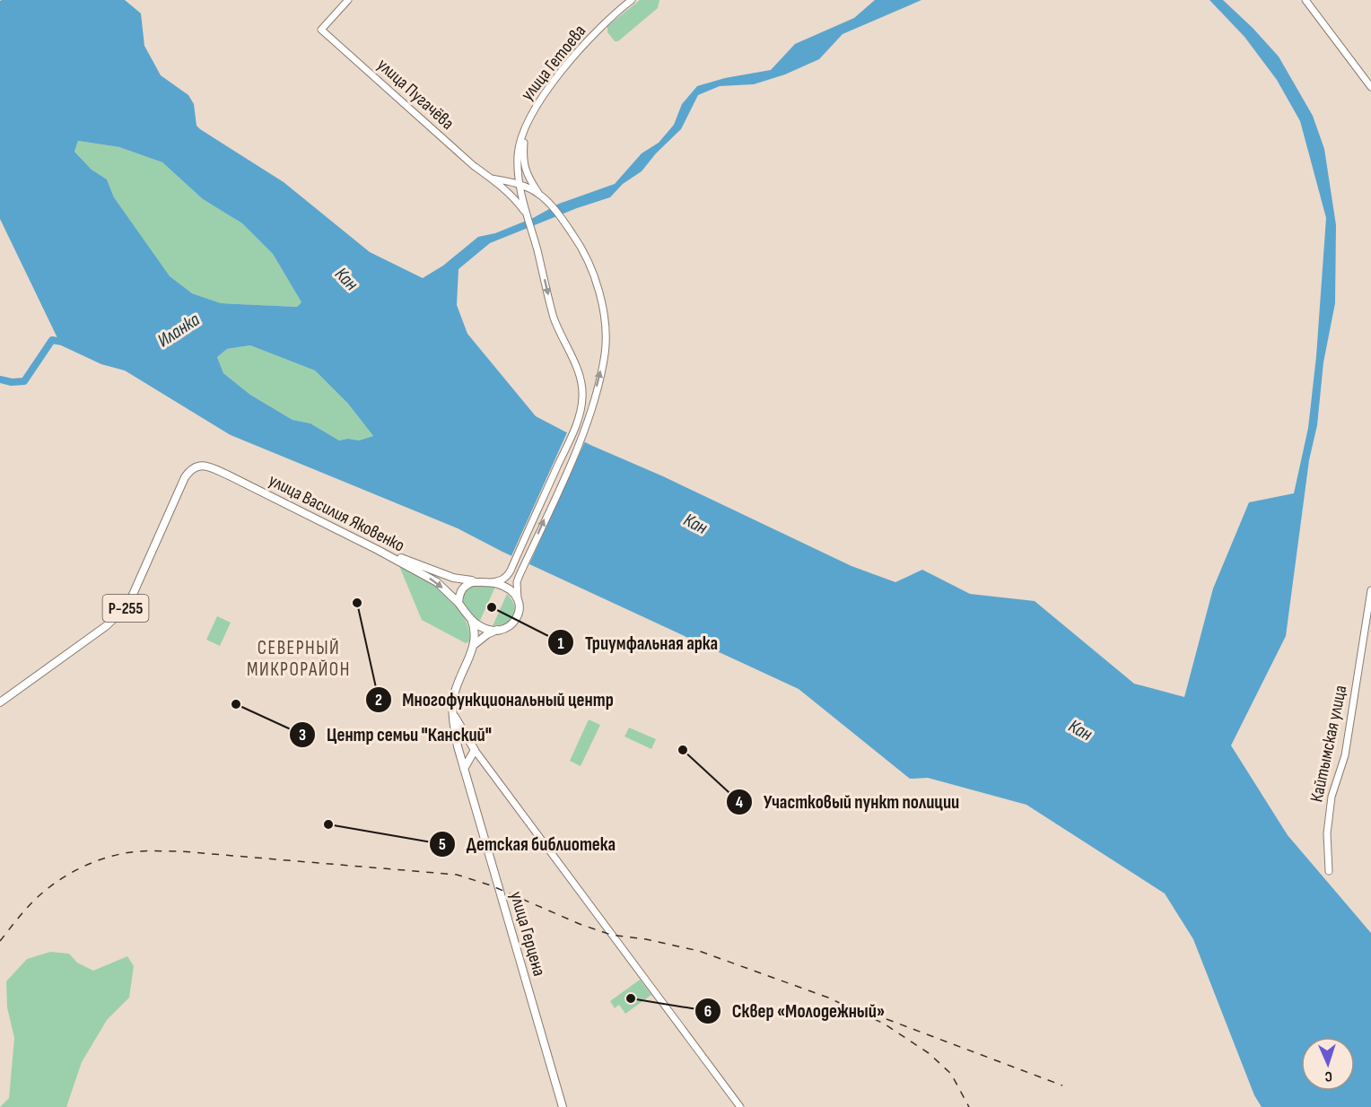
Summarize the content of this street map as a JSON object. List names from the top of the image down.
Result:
{
  "streets": {
    "main road": [
      "улица Гетоева",
      "улица Пугачёва",
      "улица Василия Яковенко",
      "Р-255",
      "Кайтымская улица",
      "улица Герцена"
    ]
  },
  "crossings": [
    ["улица Василия Яковенко", "Р-255"]
  ],
  "districts": ["СЕВЕРНЫЙ МИКРОРАЙОН"],
  "water": ["Кан", "Иланка"],
  "places": [
    "Многофункциональный центр",
    "Триумфальная арка",
    "Центр семьи \"Канский\"",
    "Участковый пункт полиции",
    "Детская библиотека",
    "Сквер «Молодежный»"
  ],
  "north": "bottom"
}
